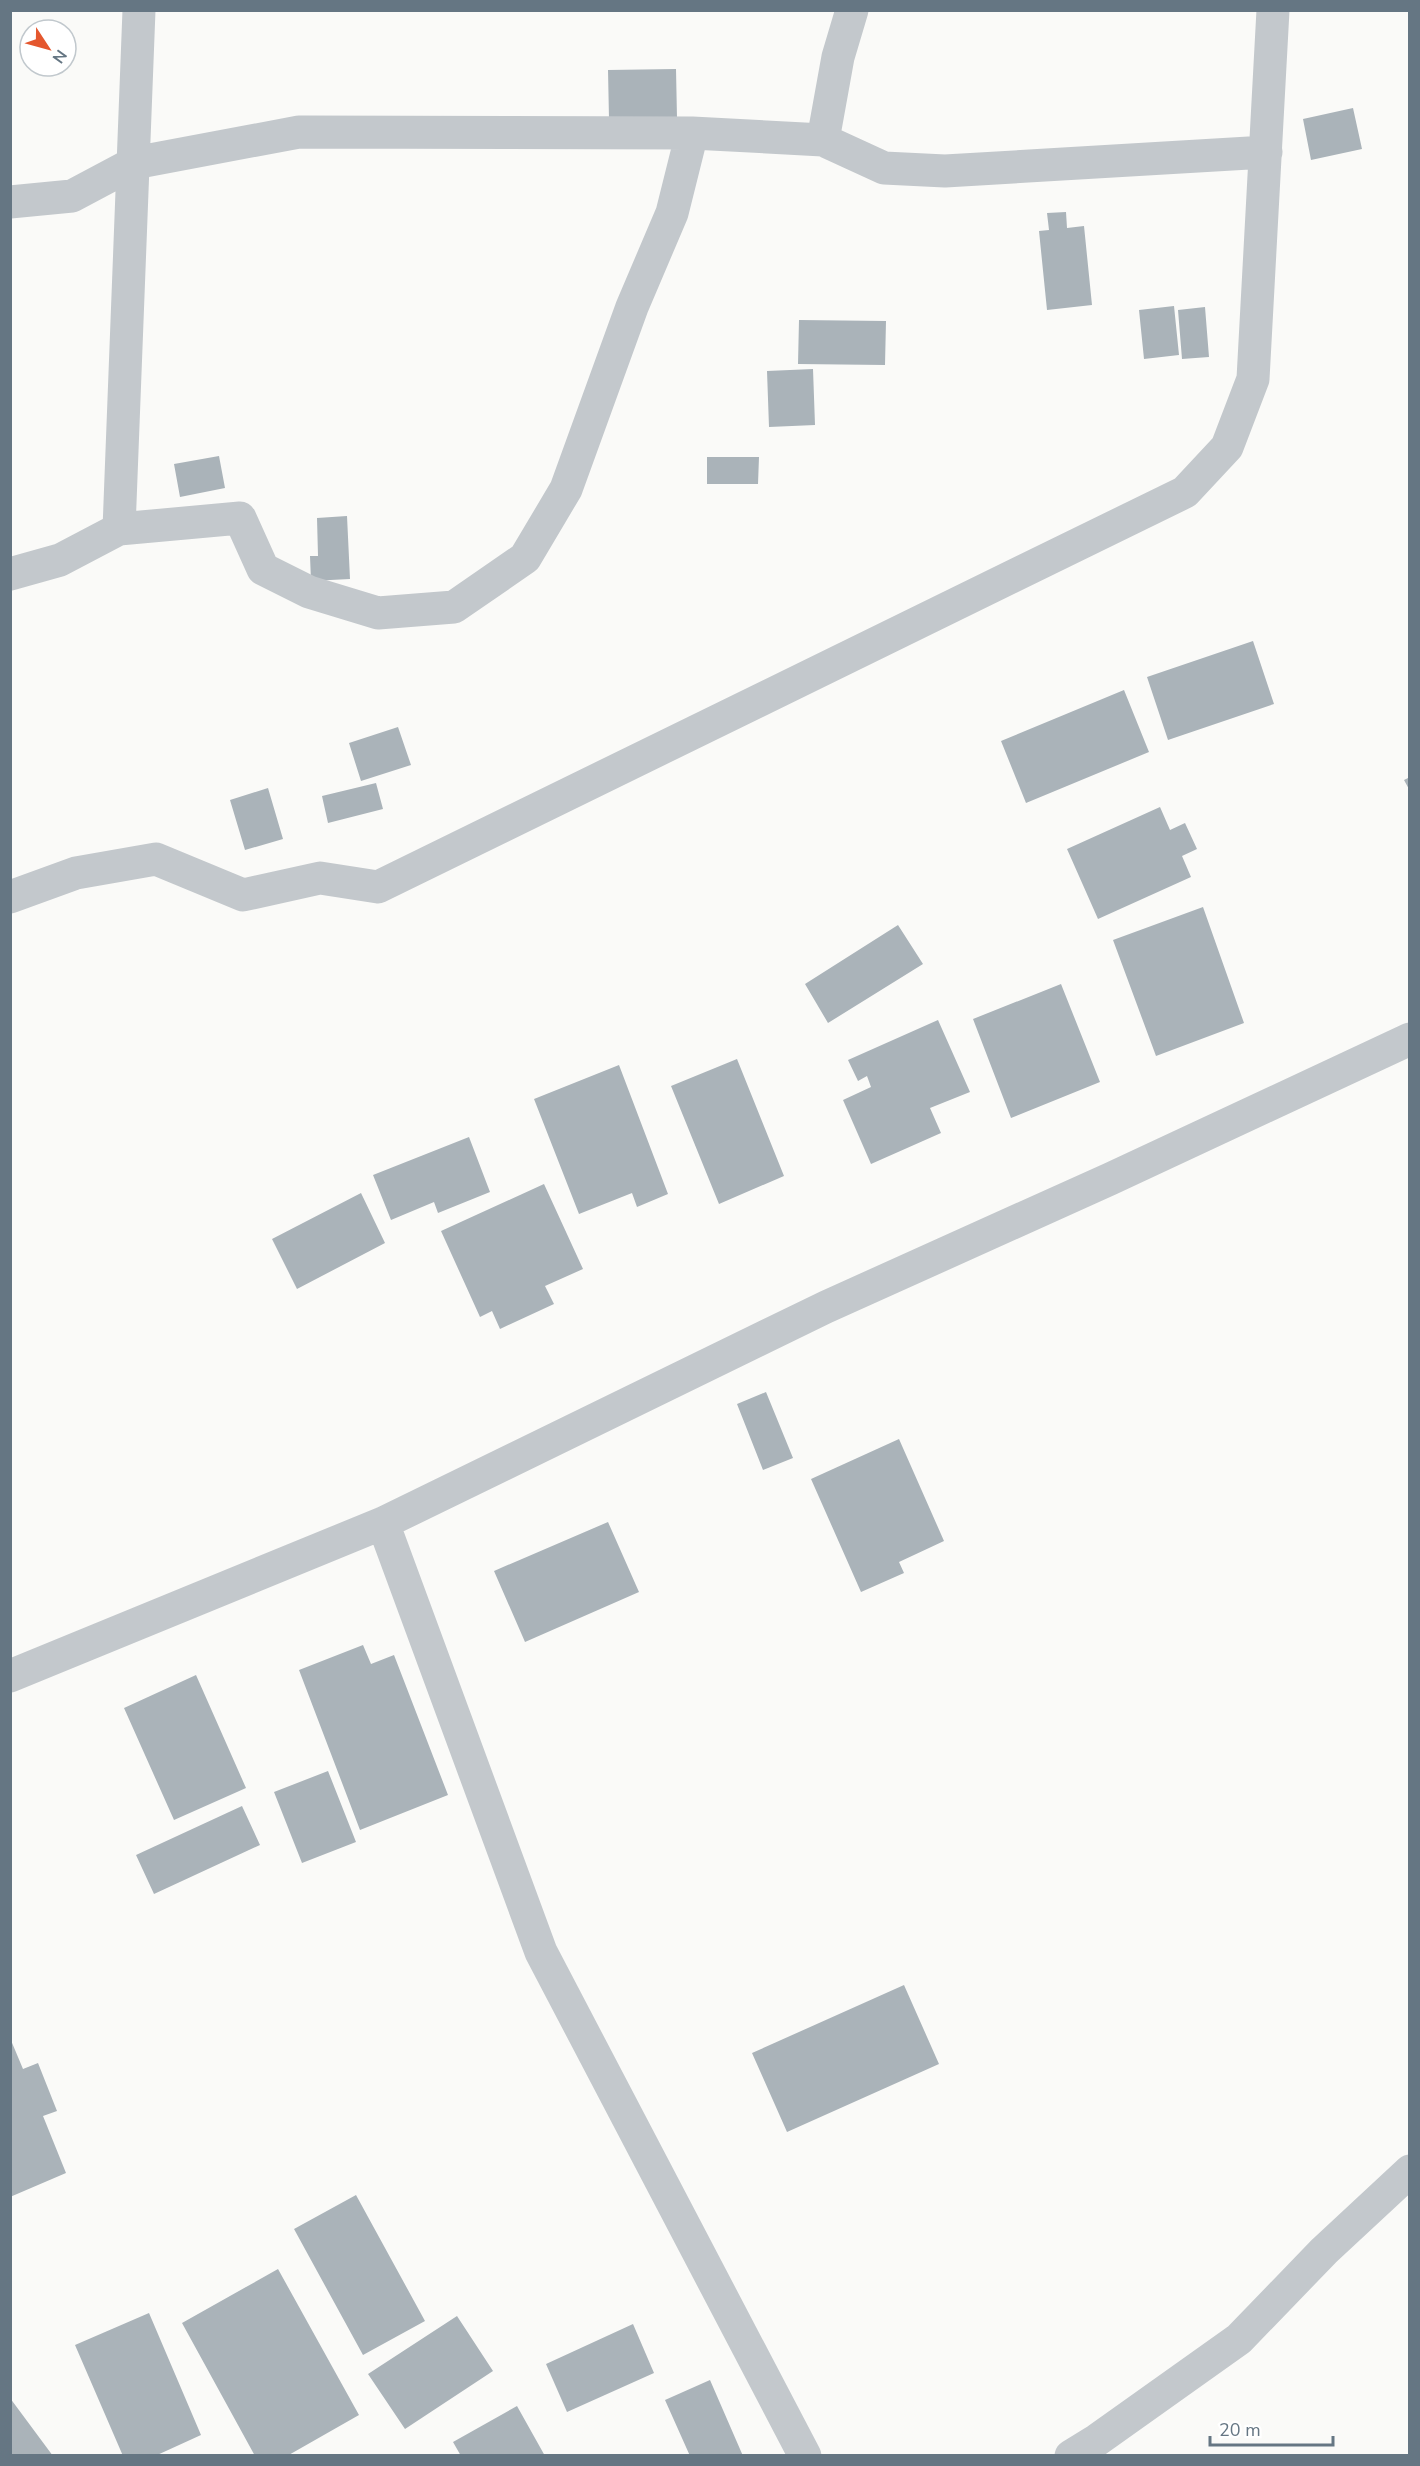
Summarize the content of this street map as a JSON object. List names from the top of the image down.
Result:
{
  "scale_bar": "20 m",
  "north": "bottom right"
}
